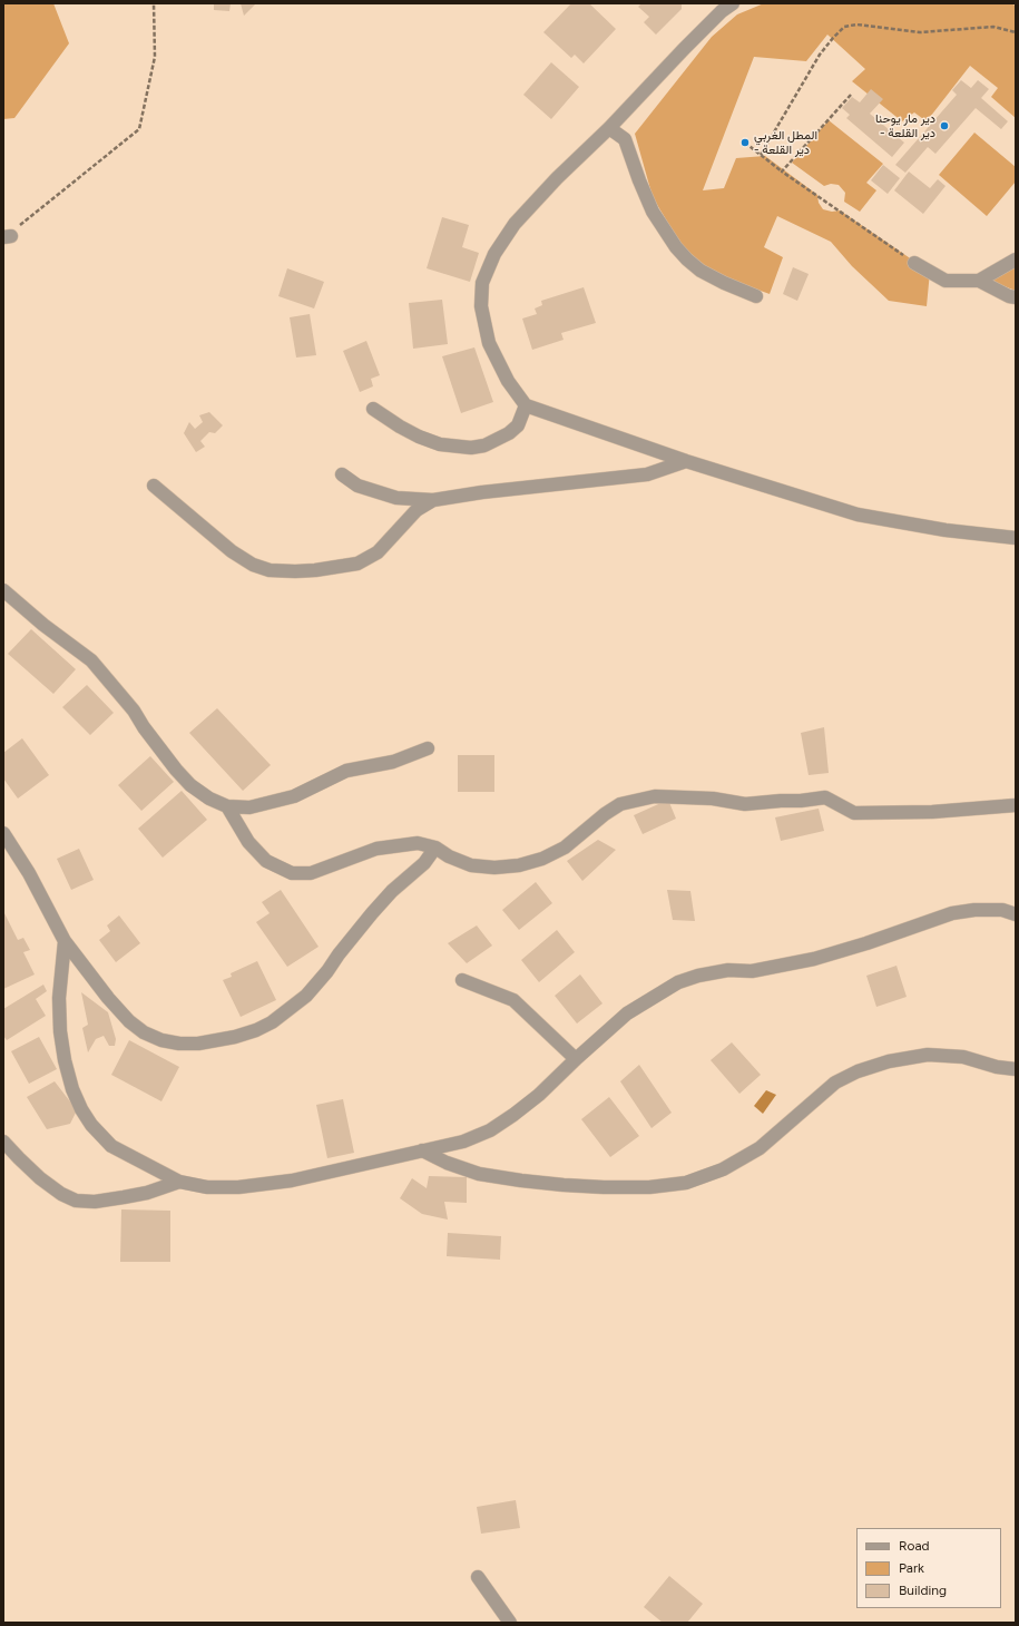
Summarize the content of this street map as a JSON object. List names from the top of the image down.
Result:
{
  "places": ["دير مار يوحنا - دير القلعة", "المطل الغربي - دير القلعة"],
  "legend": ["Road", "Park", "Building"]
}
